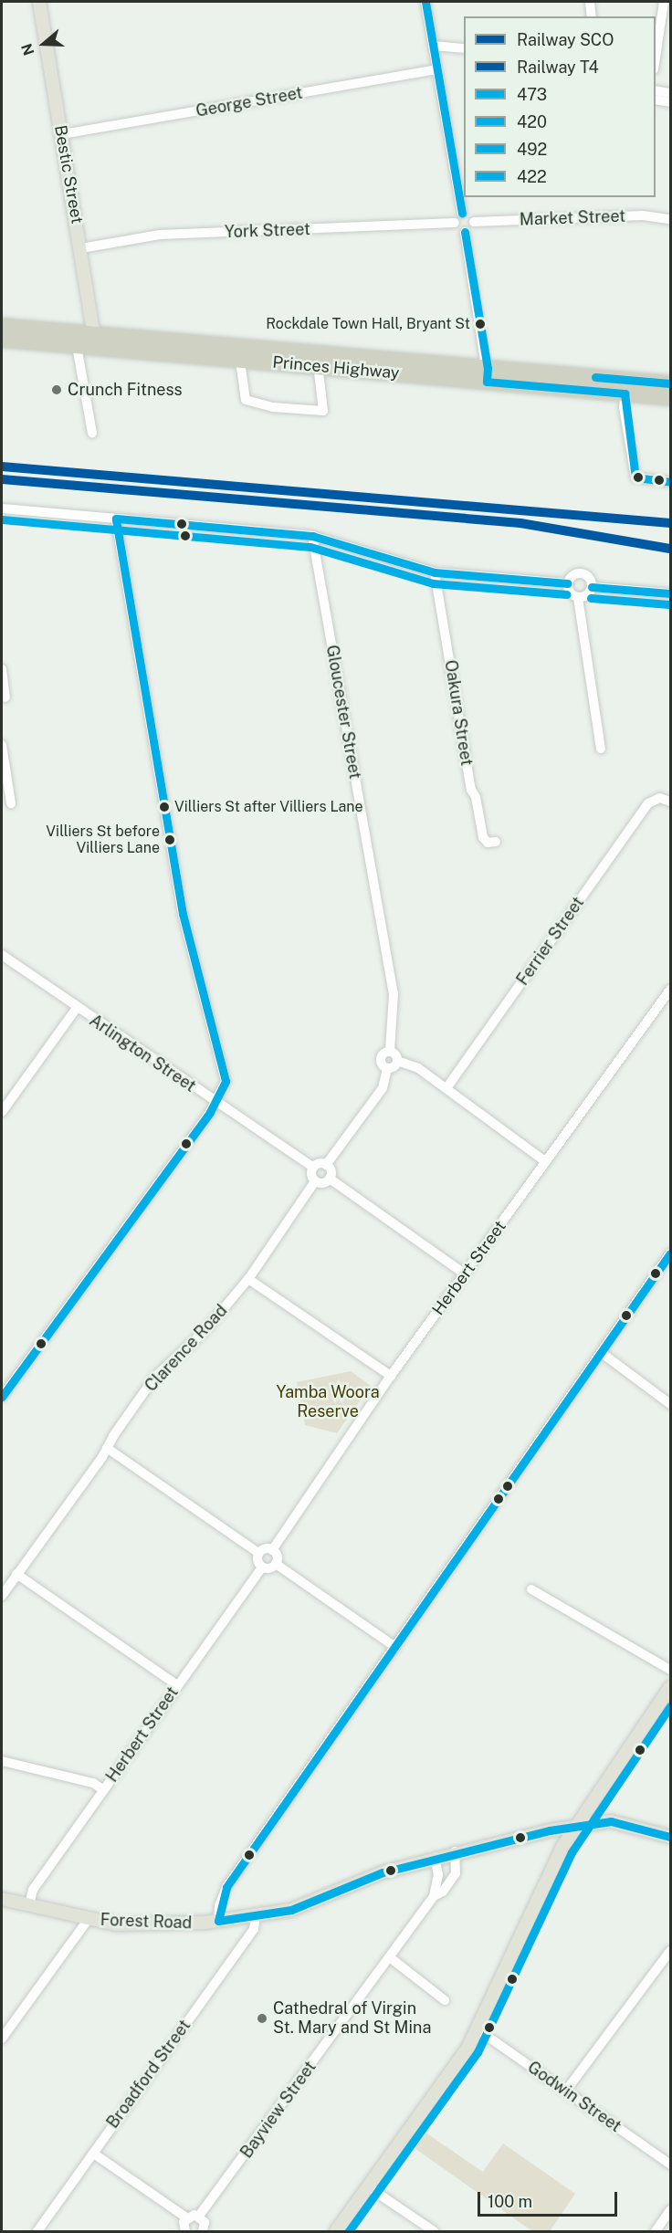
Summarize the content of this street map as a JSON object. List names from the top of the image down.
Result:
{
  "streets": {
    "highway": ["Princes Highway"],
    "main road": ["Bestic Street", "Forest Road"],
    "street": [
      "George Street",
      "Market Street",
      "York Street",
      "Gloucester Street",
      "Oakura Street",
      "Ferrier Street",
      "Arlington Street",
      "Herbert Street",
      "Clarence Road",
      "Broadford Street",
      "Godwin Street",
      "Bayview Street"
    ]
  },
  "crossings": [
    ["George Street", "Bestic Street"],
    ["Bestic Street", "York Street"],
    ["Bestic Street", "Princes Highway"],
    ["Market Street", "York Street"],
    ["Arlington Street", "Clarence Road"],
    ["Herbert Street", "Forest Road"],
    ["Forest Road", "Broadford Street"],
    ["Forest Road", "Bayview Street"]
  ],
  "parks": ["Yamba Woora Reserve"],
  "places": [
    "Rockdale Town Hall, Bryant St",
    "Crunch Fitness",
    "Villiers St after Villiers Lane",
    "Villiers St before Villiers Lane",
    "Cathedral of Virgin St. Mary and St Mina"
  ],
  "lines": [
    "transit line 422",
    "rail line T4",
    "rail line SCO",
    "transit line 473",
    "transit line 420",
    "transit line 492"
  ],
  "legend": [
    "Railway SCO",
    "Railway T4",
    "473",
    "420",
    "492",
    "422"
  ],
  "scale_bar": "100 m",
  "north": "left"
}
